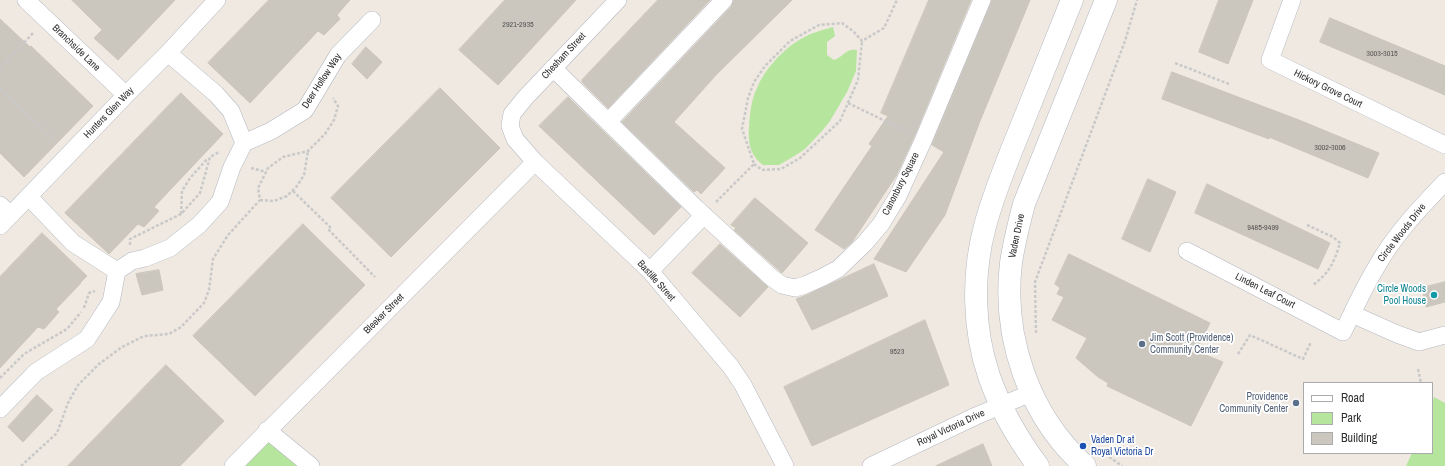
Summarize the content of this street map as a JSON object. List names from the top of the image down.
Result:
{
  "streets": {
    "street": [
      "Branchside Lane",
      "Chesham Street",
      "Deer Hollow Way",
      "Hickory Grove Court",
      "Hunters Glen Way",
      "Canonbury Square",
      "Circle Woods Drive",
      "Vaden Drive",
      "Bastille Street",
      "Linden Leaf Court",
      "Bleeker Street",
      "Royal Victoria Drive"
    ]
  },
  "crossings": [
    ["Branchside Lane", "Hunters Glen Way"],
    ["Chesham Street", "Canonbury Square"],
    ["Chesham Street", "Bastille Street"],
    ["Circle Woods Drive", "Linden Leaf Court"],
    ["Vaden Drive", "Royal Victoria Drive"],
    ["Bastille Street", "Bleeker Street"]
  ],
  "places": [
    "Circle Woods Pool House",
    "Jim Scott (Providence) Community Center",
    "Providence Community Center",
    "Vaden Dr at Royal Victoria Dr"
  ],
  "house_numbers": [
    "2921-2935",
    "3003-3015",
    "3002-3006",
    "9485-9499",
    "9523"
  ],
  "legend": ["Road", "Park", "Building"]
}
